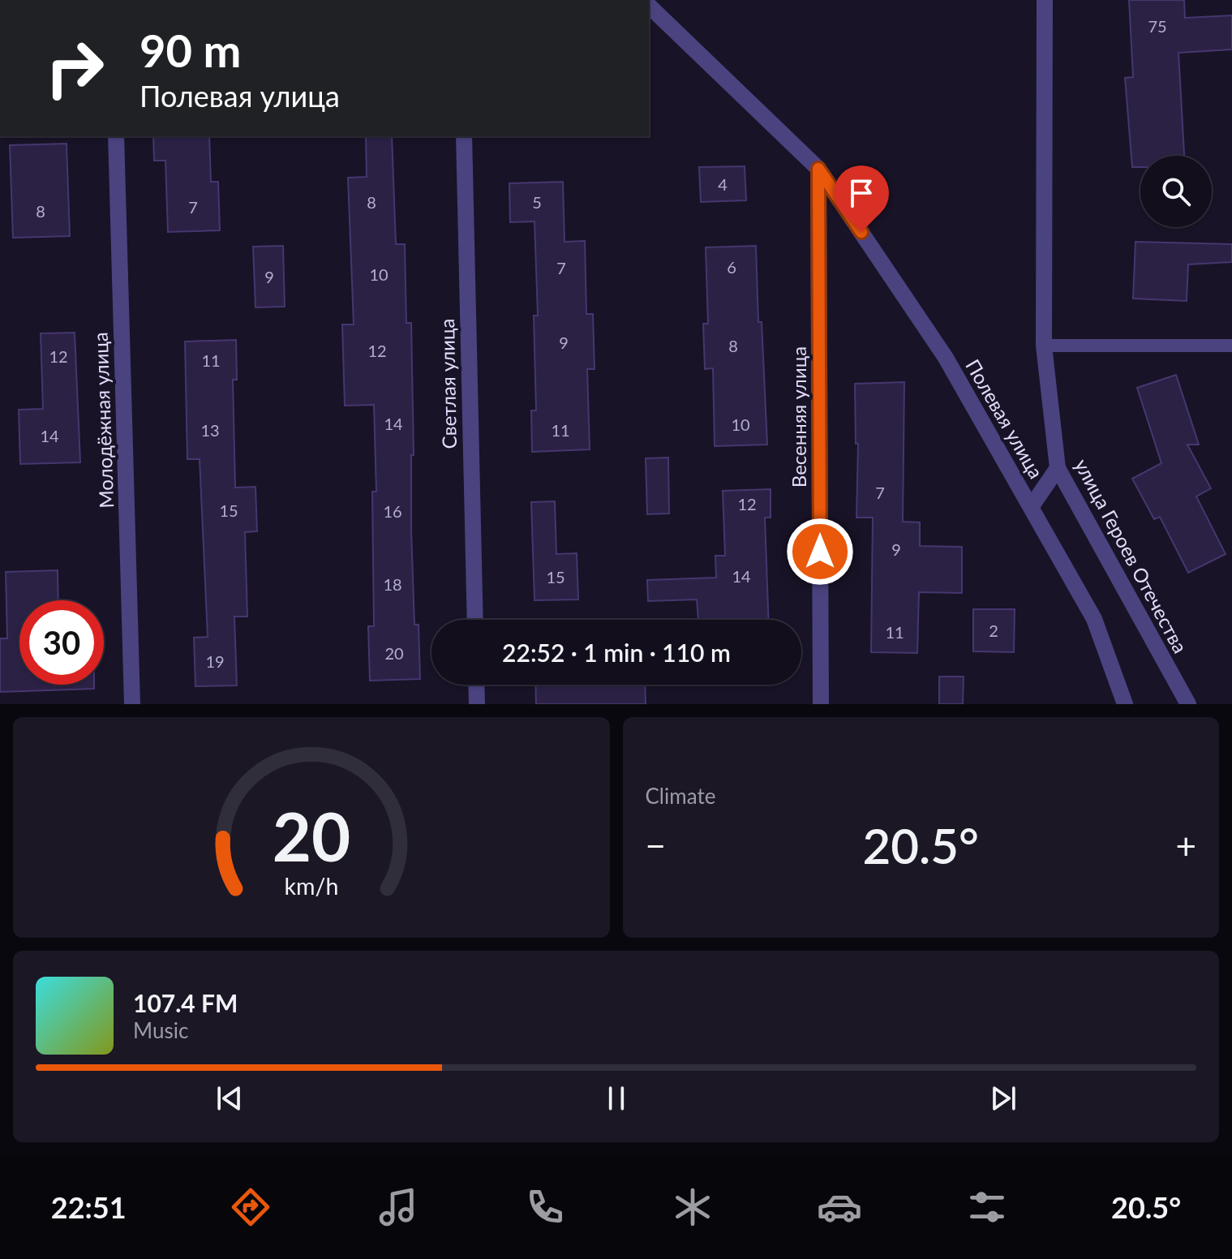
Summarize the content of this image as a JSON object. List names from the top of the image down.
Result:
{
  "streets": {
    "street": [
      "Светлая улица",
      "Весенняя улица",
      "Полевая улица",
      "Молодёжная улица",
      "улица Героев Отечества"
    ]
  },
  "crossings": [
    ["Весенняя улица", "Полевая улица"]
  ],
  "house_numbers": [
    "75",
    "4",
    "8",
    "5",
    "7",
    "8",
    "6",
    "7",
    "10",
    "9",
    "9",
    "8",
    "12",
    "12",
    "11",
    "14",
    "10",
    "13",
    "11",
    "14",
    "7",
    "12",
    "15",
    "16",
    "9",
    "14",
    "15",
    "18",
    "2",
    "11",
    "20",
    "19"
  ],
  "page": {
    "turn": ["90 m", "Полевая улица"],
    "limit": "30",
    "trip": "22:52 · 1 min · 110 m",
    "tile": "Climate",
    "heat": ["−", "20.5°", "+"],
    "song": ["107.4 FM", "Music"],
    "tabs": ["22:51", "20.5°"],
    "gauge": ["20", "km/h"]
  }
}
